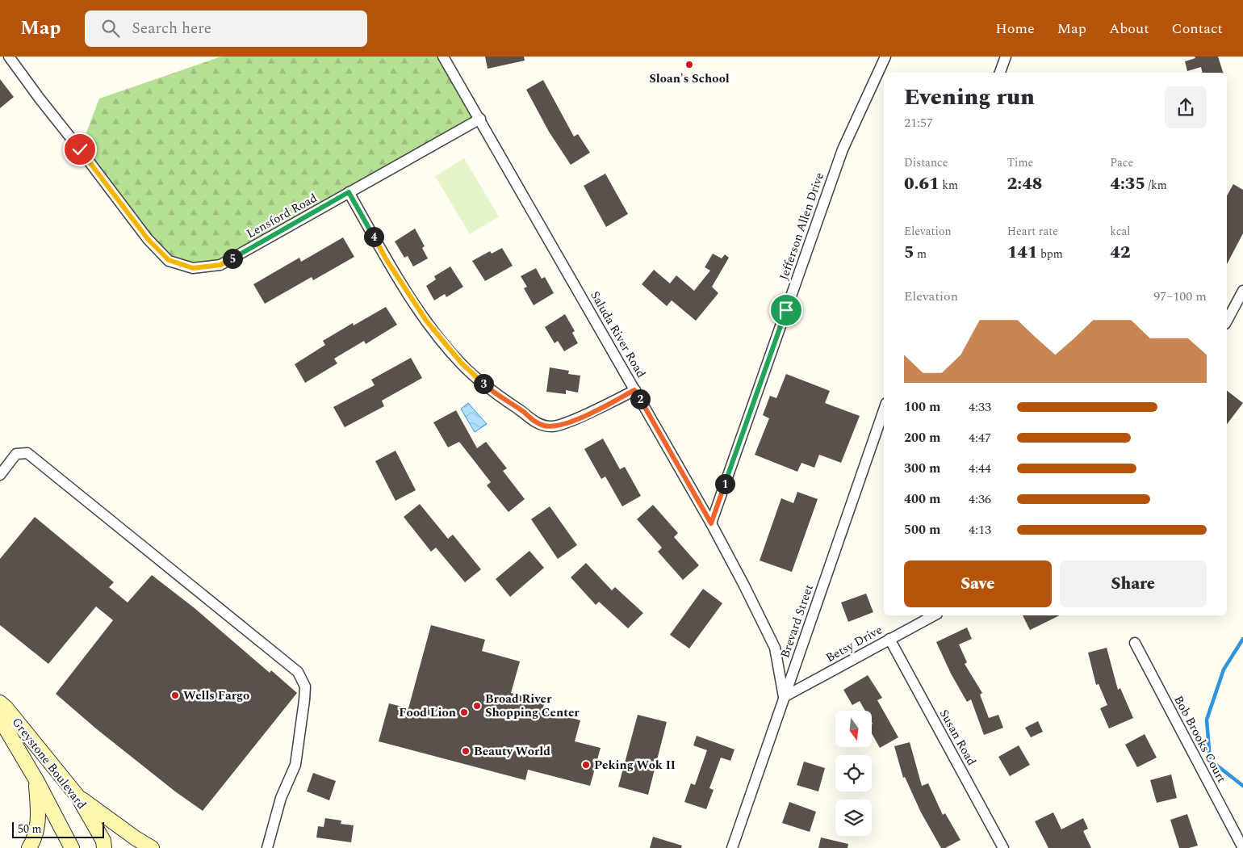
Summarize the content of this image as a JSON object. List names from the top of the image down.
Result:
{
  "streets": {
    "main road": ["Greystone Boulevard"],
    "street": [
      "Lensford Road",
      "Jefferson Allen Drive",
      "Saluda River Road",
      "Brevard Street",
      "Betsy Drive",
      "Susan Road",
      "Bob Brooks Court"
    ]
  },
  "crossings": [
    ["Lensford Road", "Saluda River Road"],
    ["Jefferson Allen Drive", "Saluda River Road"],
    ["Saluda River Road", "Brevard Street"],
    ["Saluda River Road", "Betsy Drive"],
    ["Brevard Street", "Betsy Drive"],
    ["Betsy Drive", "Susan Road"]
  ],
  "places": [
    "Sloan's School",
    "Wells Fargo",
    "Broad River Shopping Center",
    "Food Lion",
    "Beauty World",
    "Peking Wok II"
  ],
  "scale_bar": "50 m",
  "north": "bottom",
  "page": {
    "header": "Map",
    "search": "Search here",
    "nav": [
      "Home",
      "Map",
      "About",
      "Contact"
    ],
    "heading": ["Evening run", "21:57"],
    "stats": [
      ["Distance", "0.61 km"],
      ["Time", "2:48"],
      ["Pace", "4:35 /km"],
      ["Elevation", "5 m"],
      ["Heart rate", "141 bpm"],
      ["kcal", "42"]
    ],
    "pins": [
      "4",
      "5",
      "3",
      "2",
      "1"
    ],
    "chart": ["Elevation", "97–100 m"],
    "list": [
      {
        "name": "100 m",
        "note": "4:33"
      },
      {
        "name": "200 m",
        "note": "4:47"
      },
      {
        "name": "300 m",
        "note": "4:44"
      },
      {
        "name": "400 m",
        "note": "4:36"
      },
      {
        "name": "500 m",
        "note": "4:13"
      }
    ],
    "buttons": ["Save", "Share"],
    "scale": "50 m"
  }
}
